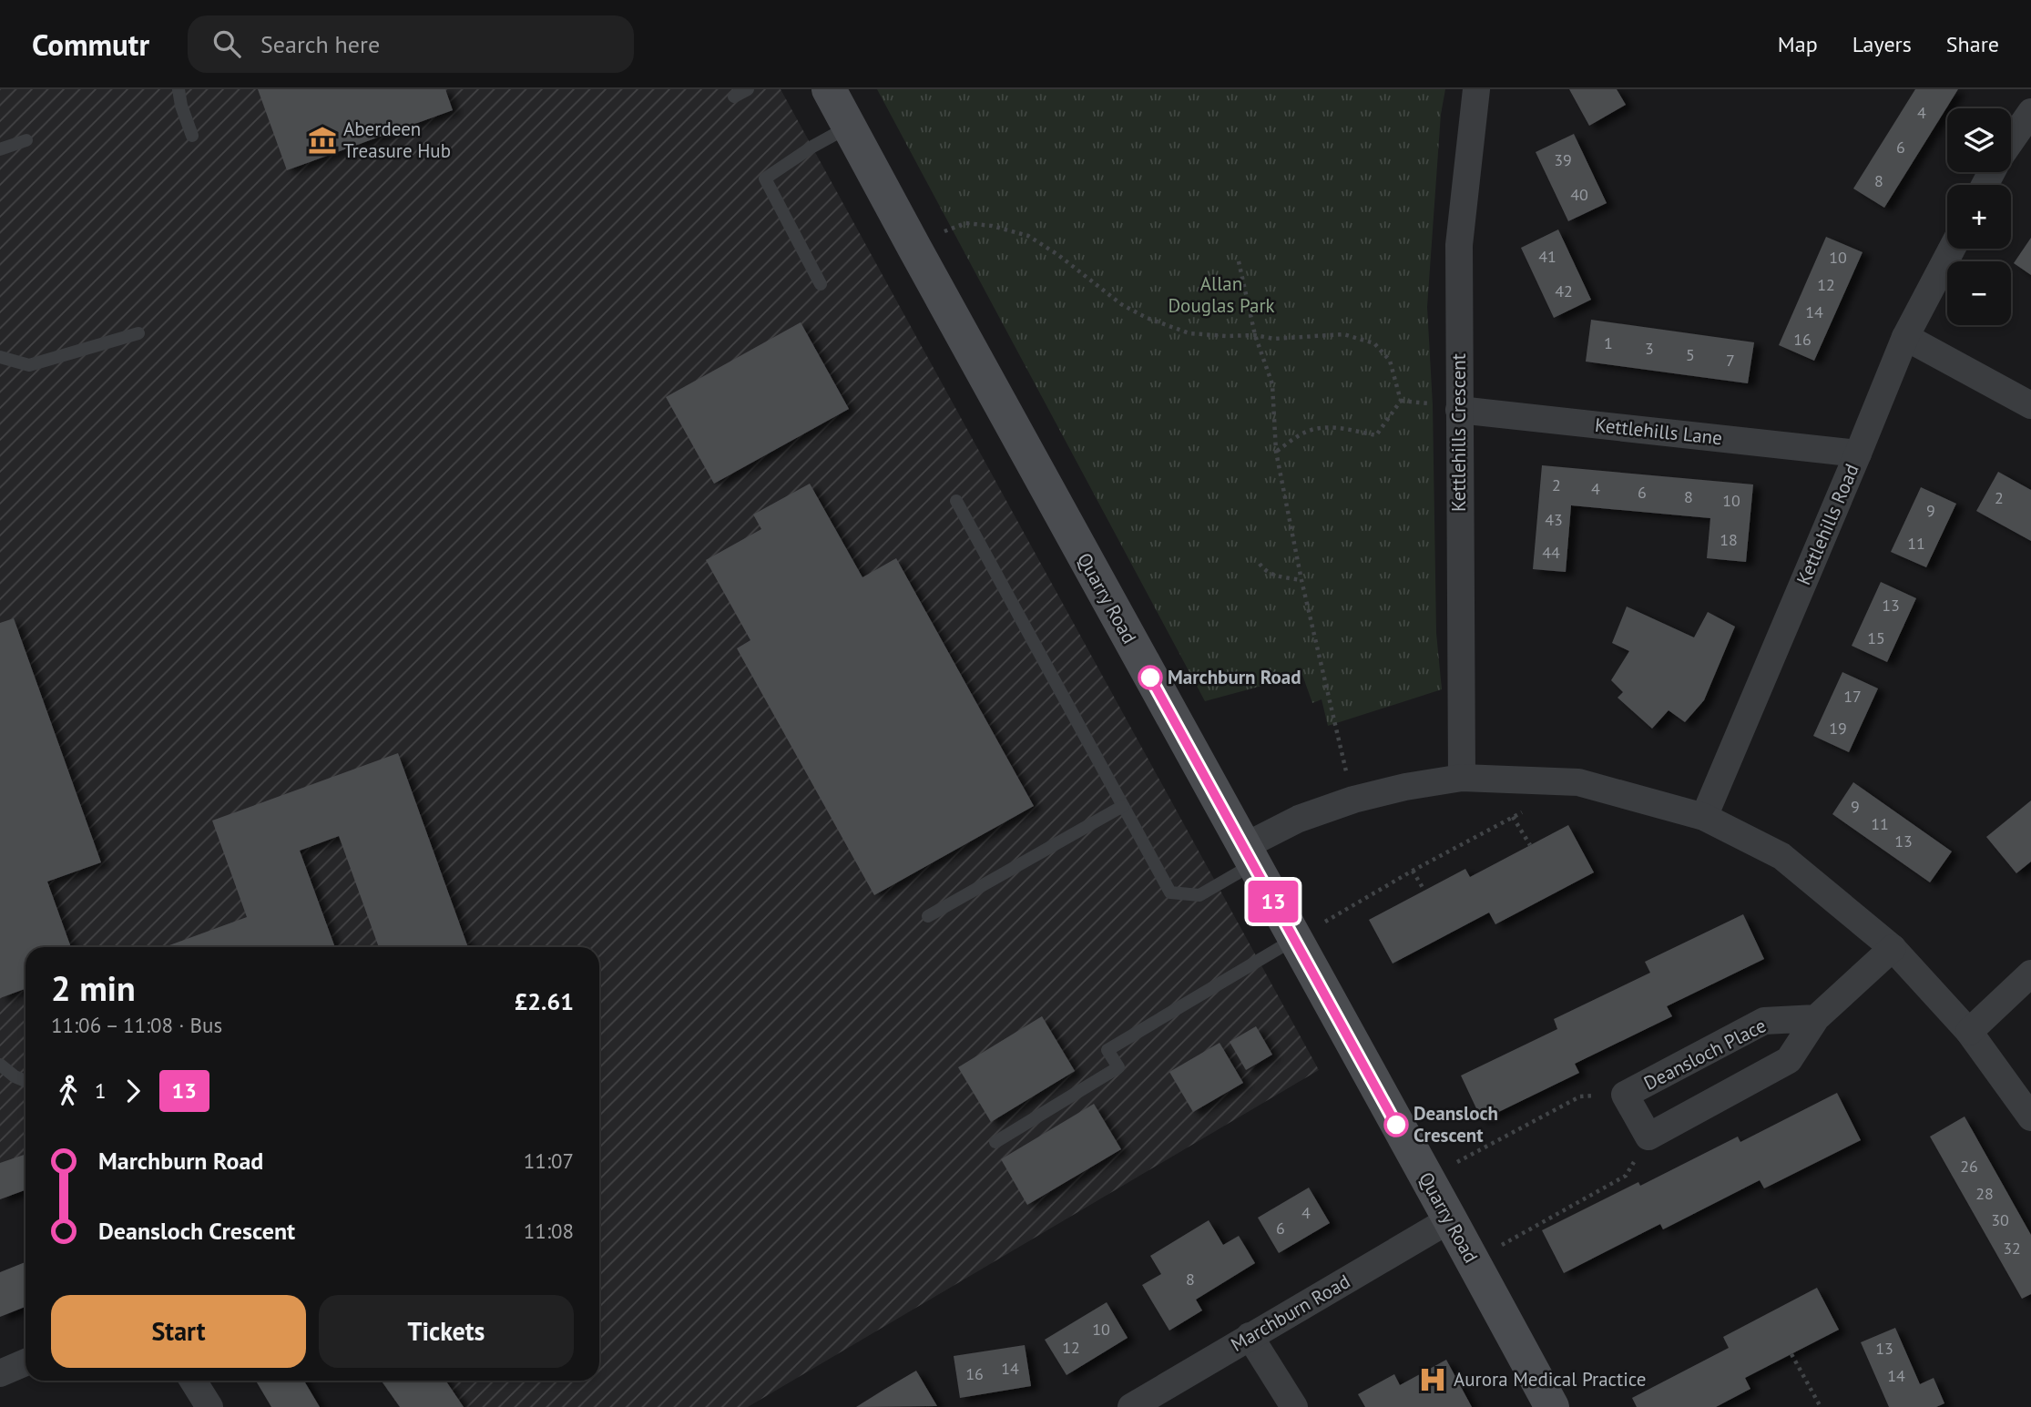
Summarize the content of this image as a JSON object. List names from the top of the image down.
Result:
{
  "streets": {
    "street": [
      "Kettlehills Lane",
      "Kettlehills Crescent",
      "Kettlehills Road",
      "Quarry Road",
      "Deansloch Place",
      "Marchburn Road"
    ]
  },
  "crossings": [
    ["Kettlehills Lane", "Kettlehills Crescent"],
    ["Kettlehills Lane", "Kettlehills Road"],
    ["Quarry Road", "Marchburn Road"]
  ],
  "parks": ["Allan Douglas Park"],
  "places": {
    "museum": ["Aberdeen Treasure Hub"],
    "other": ["Marchburn Road", "Deansloch Crescent"],
    "hospital": ["Aurora Medical Practice"]
  },
  "lines": ["bus line 13"],
  "house_numbers": [
    "4",
    "6",
    "39",
    "8",
    "40",
    "41",
    "10",
    "12",
    "42",
    "14",
    "16",
    "1",
    "3",
    "5",
    "7",
    "2",
    "4",
    "6",
    "8",
    "2",
    "10",
    "9",
    "43",
    "18",
    "11",
    "44",
    "13",
    "15",
    "17",
    "19",
    "9",
    "11",
    "13",
    "26",
    "28",
    "4",
    "30",
    "6",
    "32",
    "8",
    "10",
    "12",
    "13",
    "14",
    "16",
    "14"
  ],
  "page": {
    "header": "Commutr",
    "search": "Search here",
    "nav": ["Map", "Layers", "Share"],
    "on_map": "13",
    "map_buttons": ["+", "−"],
    "heading": ["2 min", "11:06 – 11:08 · Bus", "£2.61"],
    "legs": ["1", "13"],
    "list": [
      {
        "name": "Marchburn Road",
        "value": "11:07"
      },
      {
        "name": "Deansloch Crescent",
        "value": "11:08"
      }
    ],
    "buttons": ["Start", "Tickets"]
  }
}
